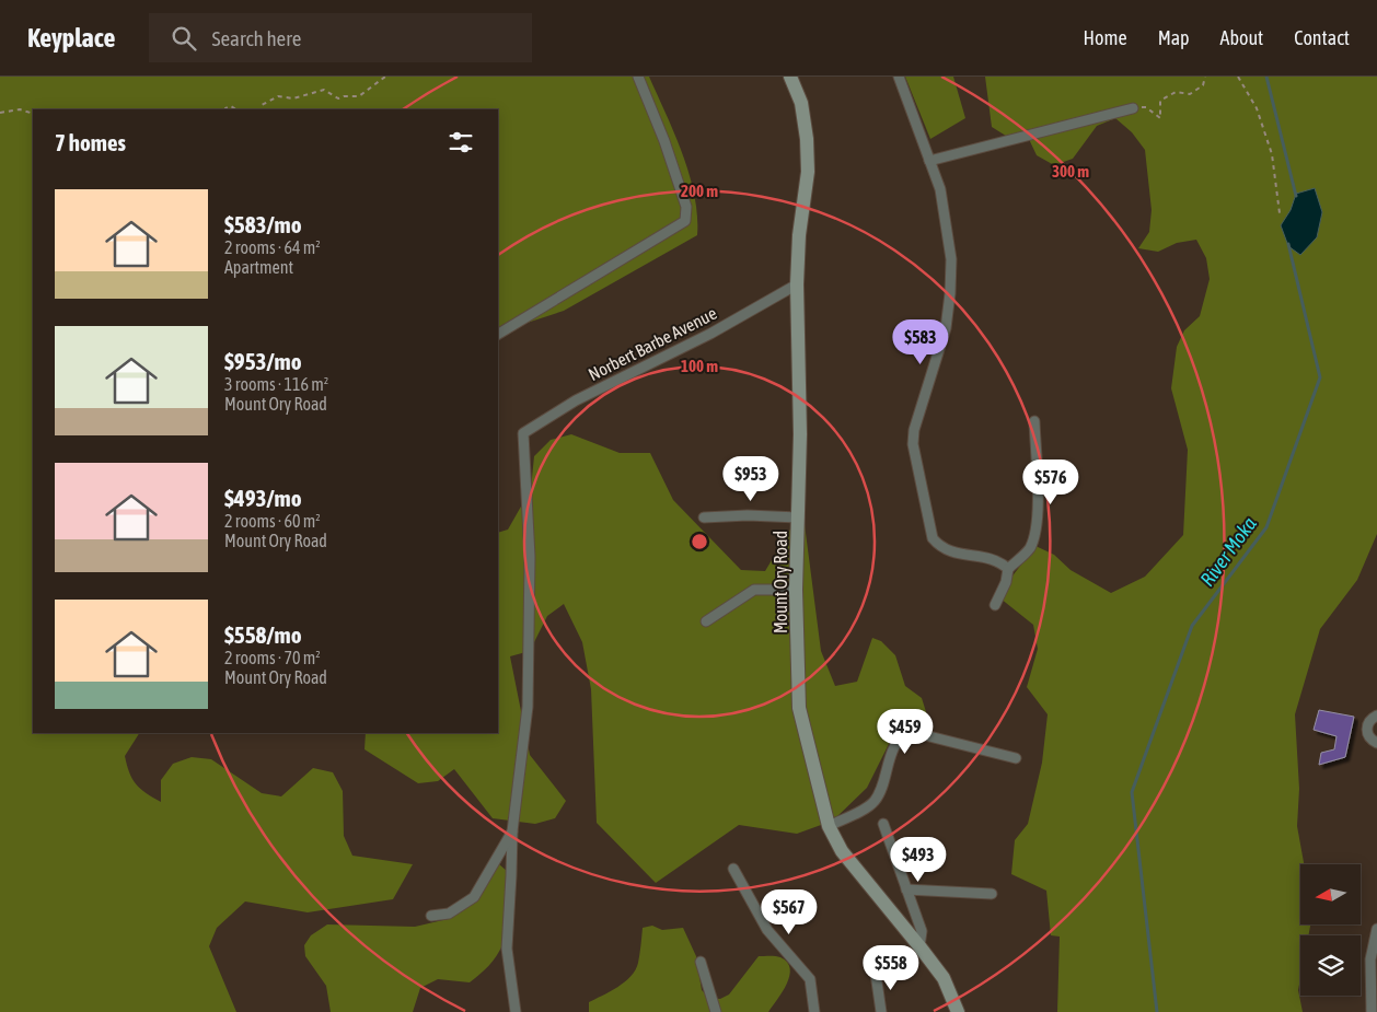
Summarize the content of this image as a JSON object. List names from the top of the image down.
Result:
{
  "streets": {
    "main road": ["Mount Ory Road"],
    "street": ["Norbert Barbe Avenue"]
  },
  "crossings": [
    ["Norbert Barbe Avenue", "Mount Ory Road"]
  ],
  "water": ["River Moka"],
  "north": "left",
  "page": {
    "header": "Keyplace",
    "search": "Search here",
    "nav": [
      "Home",
      "Map",
      "About",
      "Contact"
    ],
    "heading": "7 homes",
    "list": [
      {
        "name": "$583/mo",
        "note": "2 rooms · 64 m² · Apartment"
      },
      {
        "name": "$953/mo",
        "note": "3 rooms · 116 m² · Mount Ory Road"
      },
      {
        "name": "$493/mo",
        "note": "2 rooms · 60 m² · Mount Ory Road"
      },
      {
        "name": "$558/mo",
        "note": "2 rooms · 70 m² · Mount Ory Road"
      }
    ],
    "price": [
      "$583",
      "$953",
      "$576",
      "$459",
      "$493",
      "$567",
      "$558"
    ]
  },
  "rings": ["300 m", "200 m", "100 m"]
}
